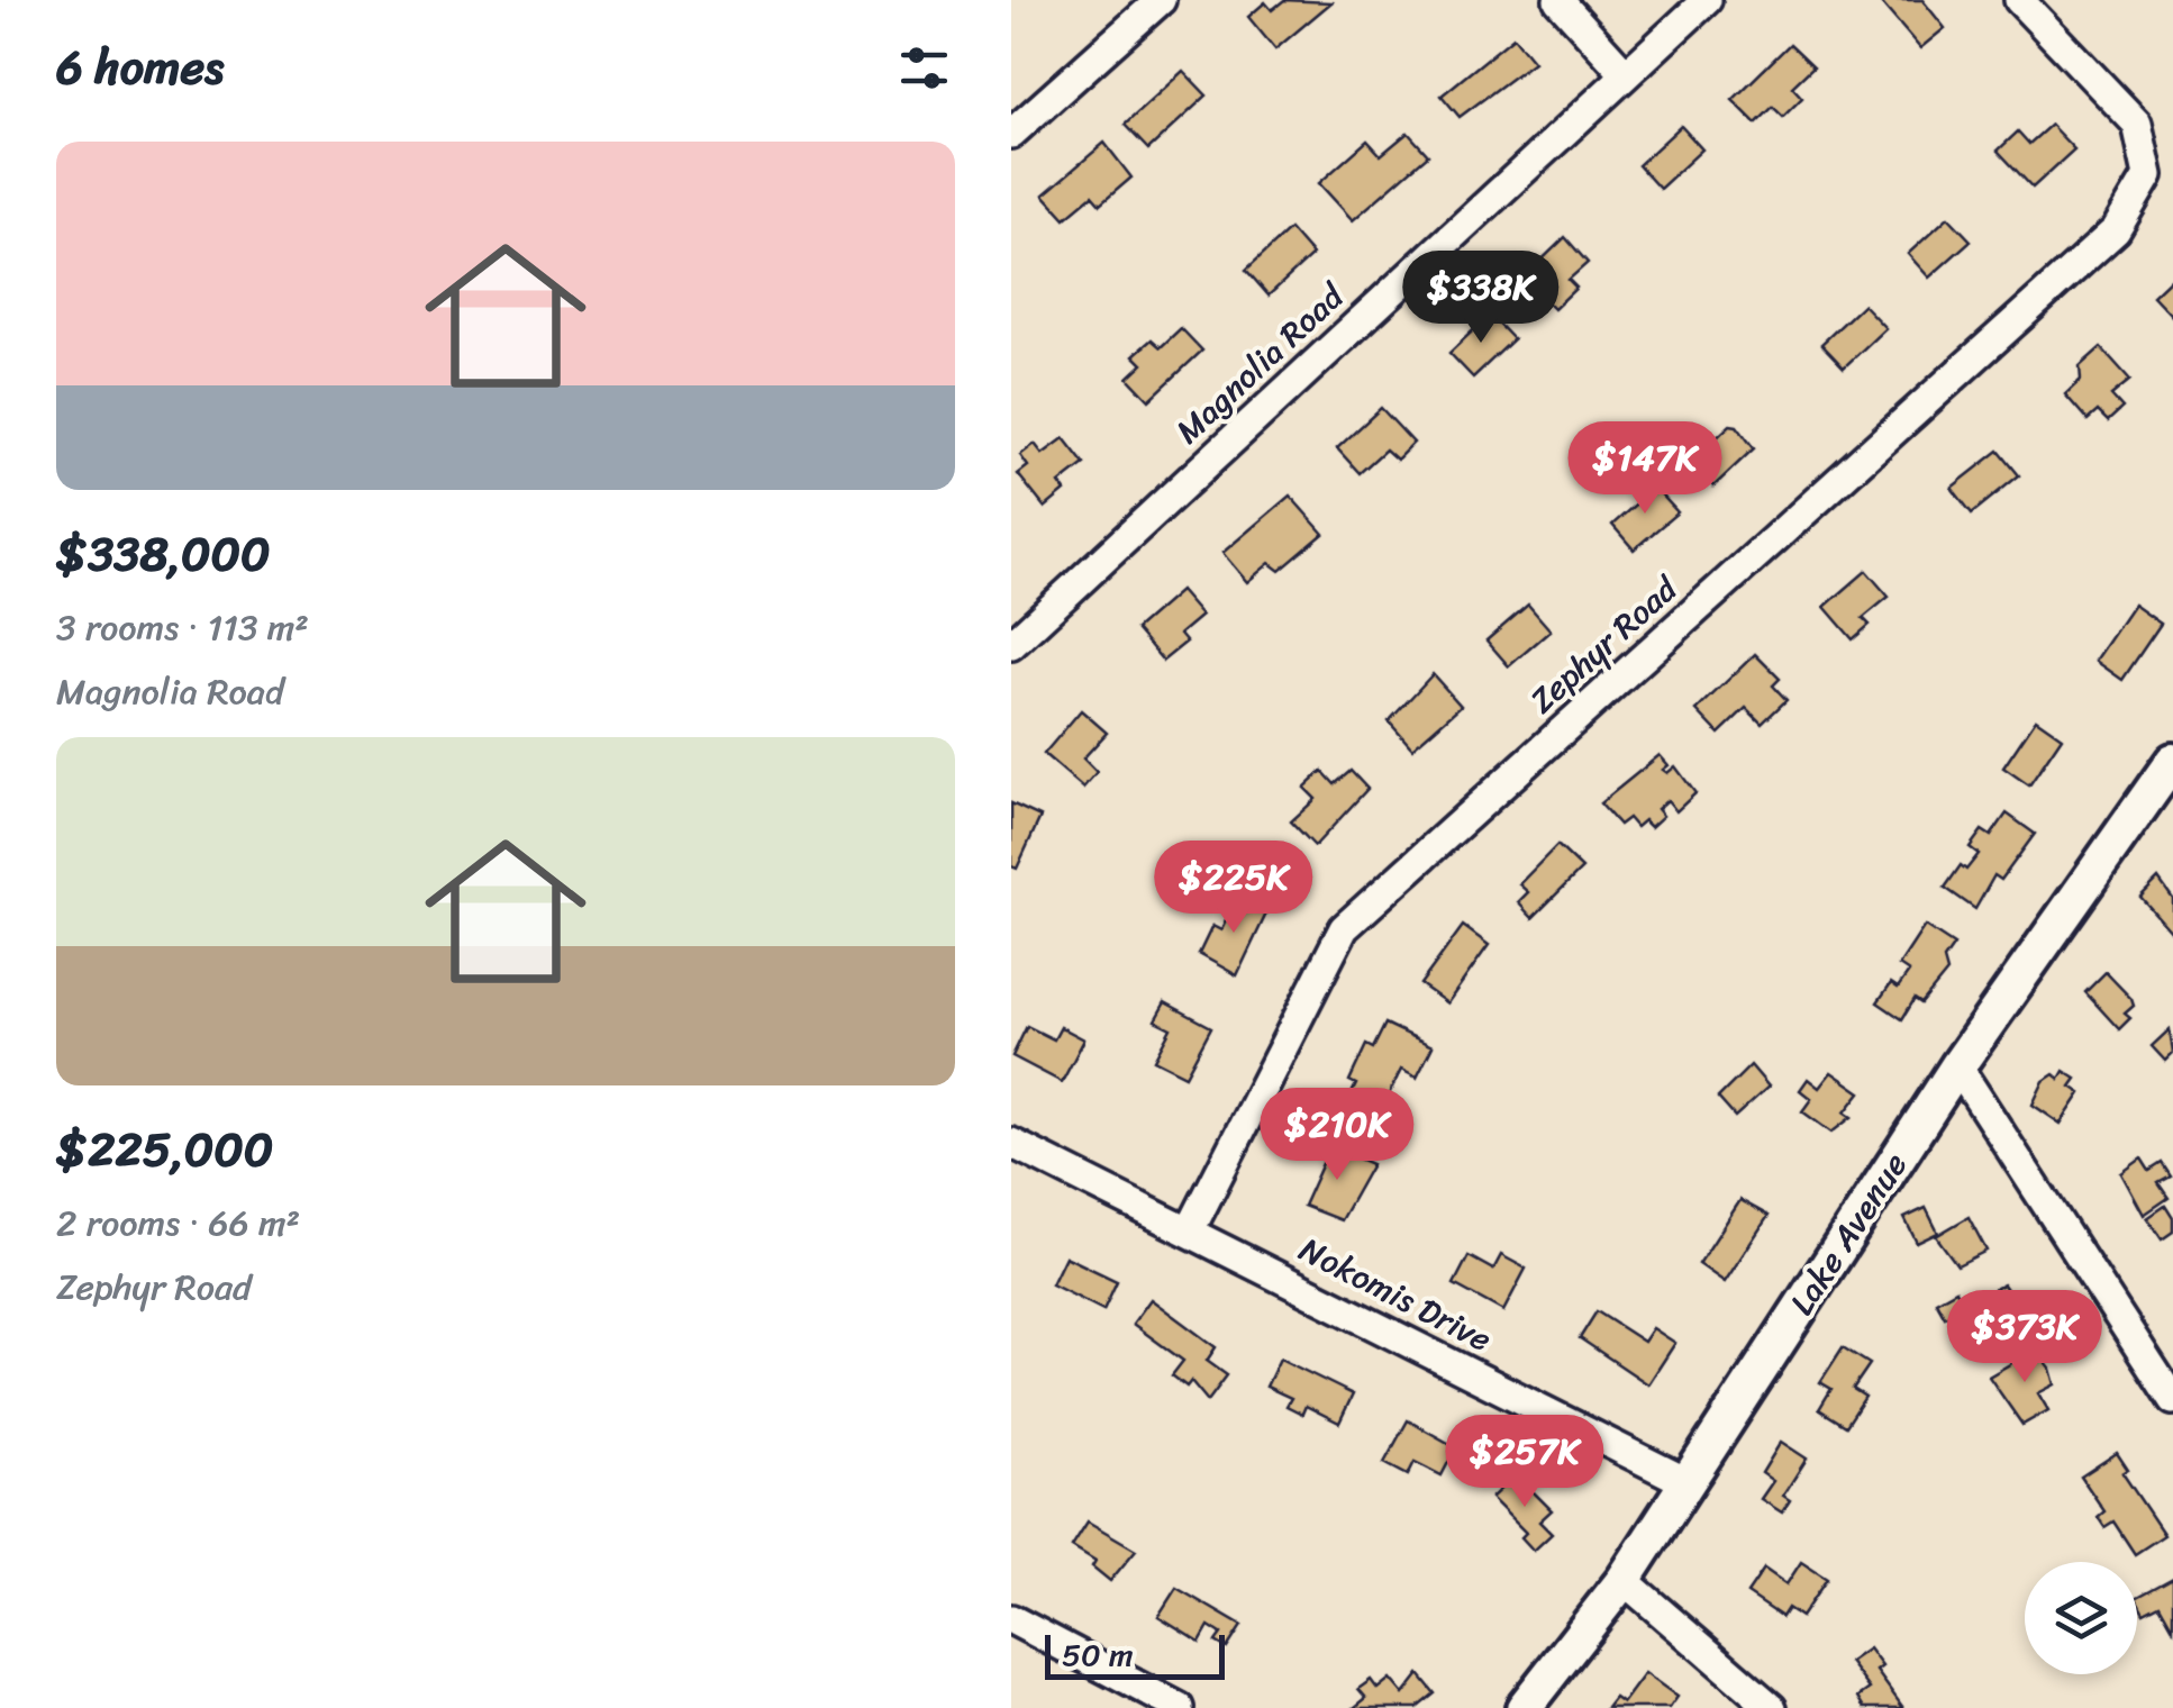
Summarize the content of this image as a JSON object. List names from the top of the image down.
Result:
{
  "streets": {
    "street": [
      "Magnolia Road",
      "Zephyr Road",
      "Lake Avenue",
      "Nokomis Drive"
    ]
  },
  "crossings": [
    ["Zephyr Road", "Nokomis Drive"],
    ["Lake Avenue", "Nokomis Drive"]
  ],
  "scale_bar": "50 m",
  "page": {
    "heading": "6 homes",
    "list": [
      {
        "name": "$338,000",
        "note": "3 rooms · 113 m² · Magnolia Road"
      },
      {
        "name": "$225,000",
        "note": "2 rooms · 66 m² · Zephyr Road"
      }
    ],
    "price": [
      "$338K",
      "$147K",
      "$225K",
      "$210K",
      "$373K",
      "$257K"
    ],
    "scale": "50 m"
  }
}
